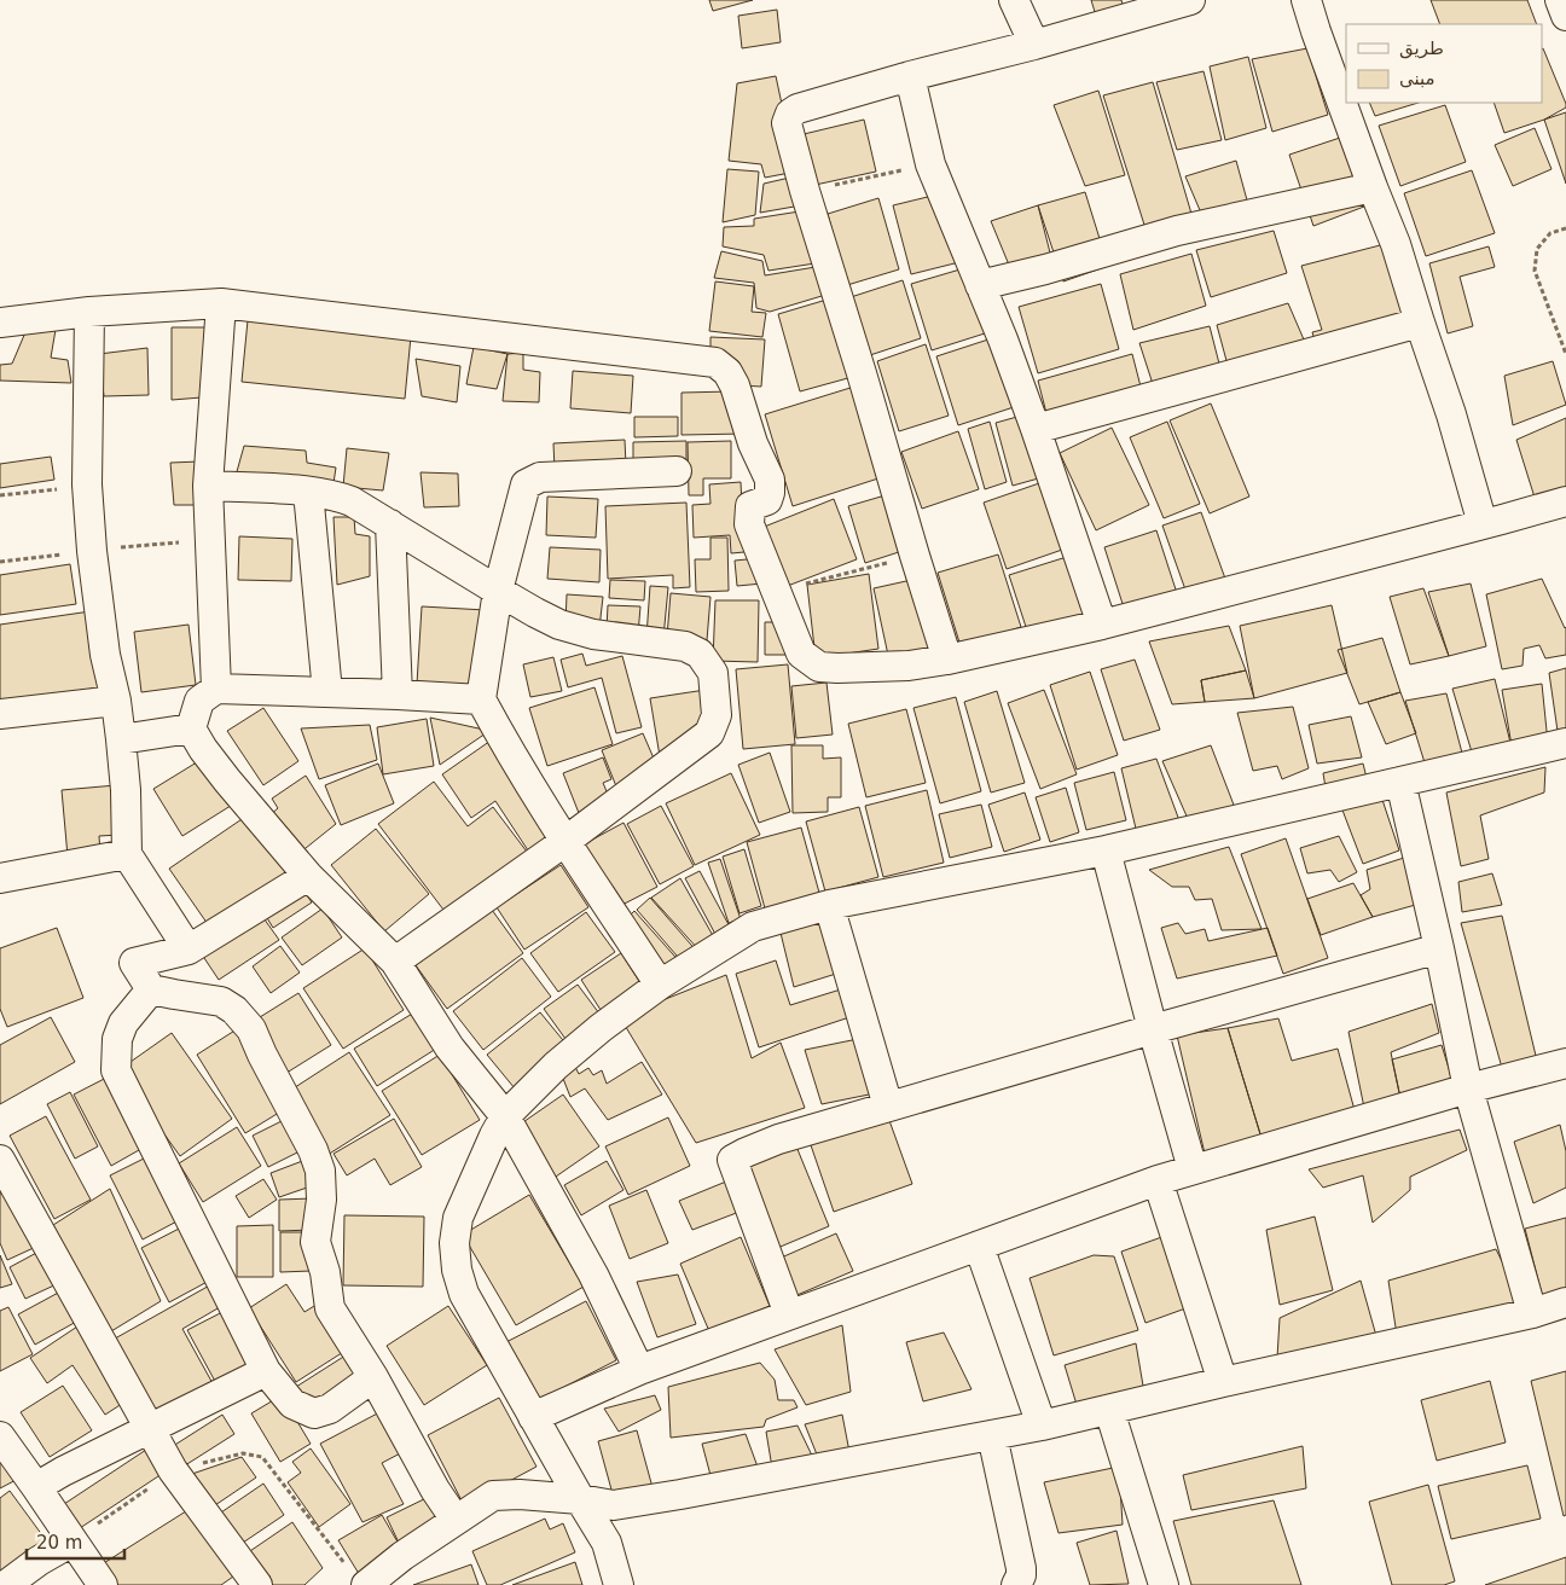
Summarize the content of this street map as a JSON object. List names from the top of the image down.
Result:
{
  "legend": ["طريق", "مبنى"],
  "scale_bar": "20 m"
}
